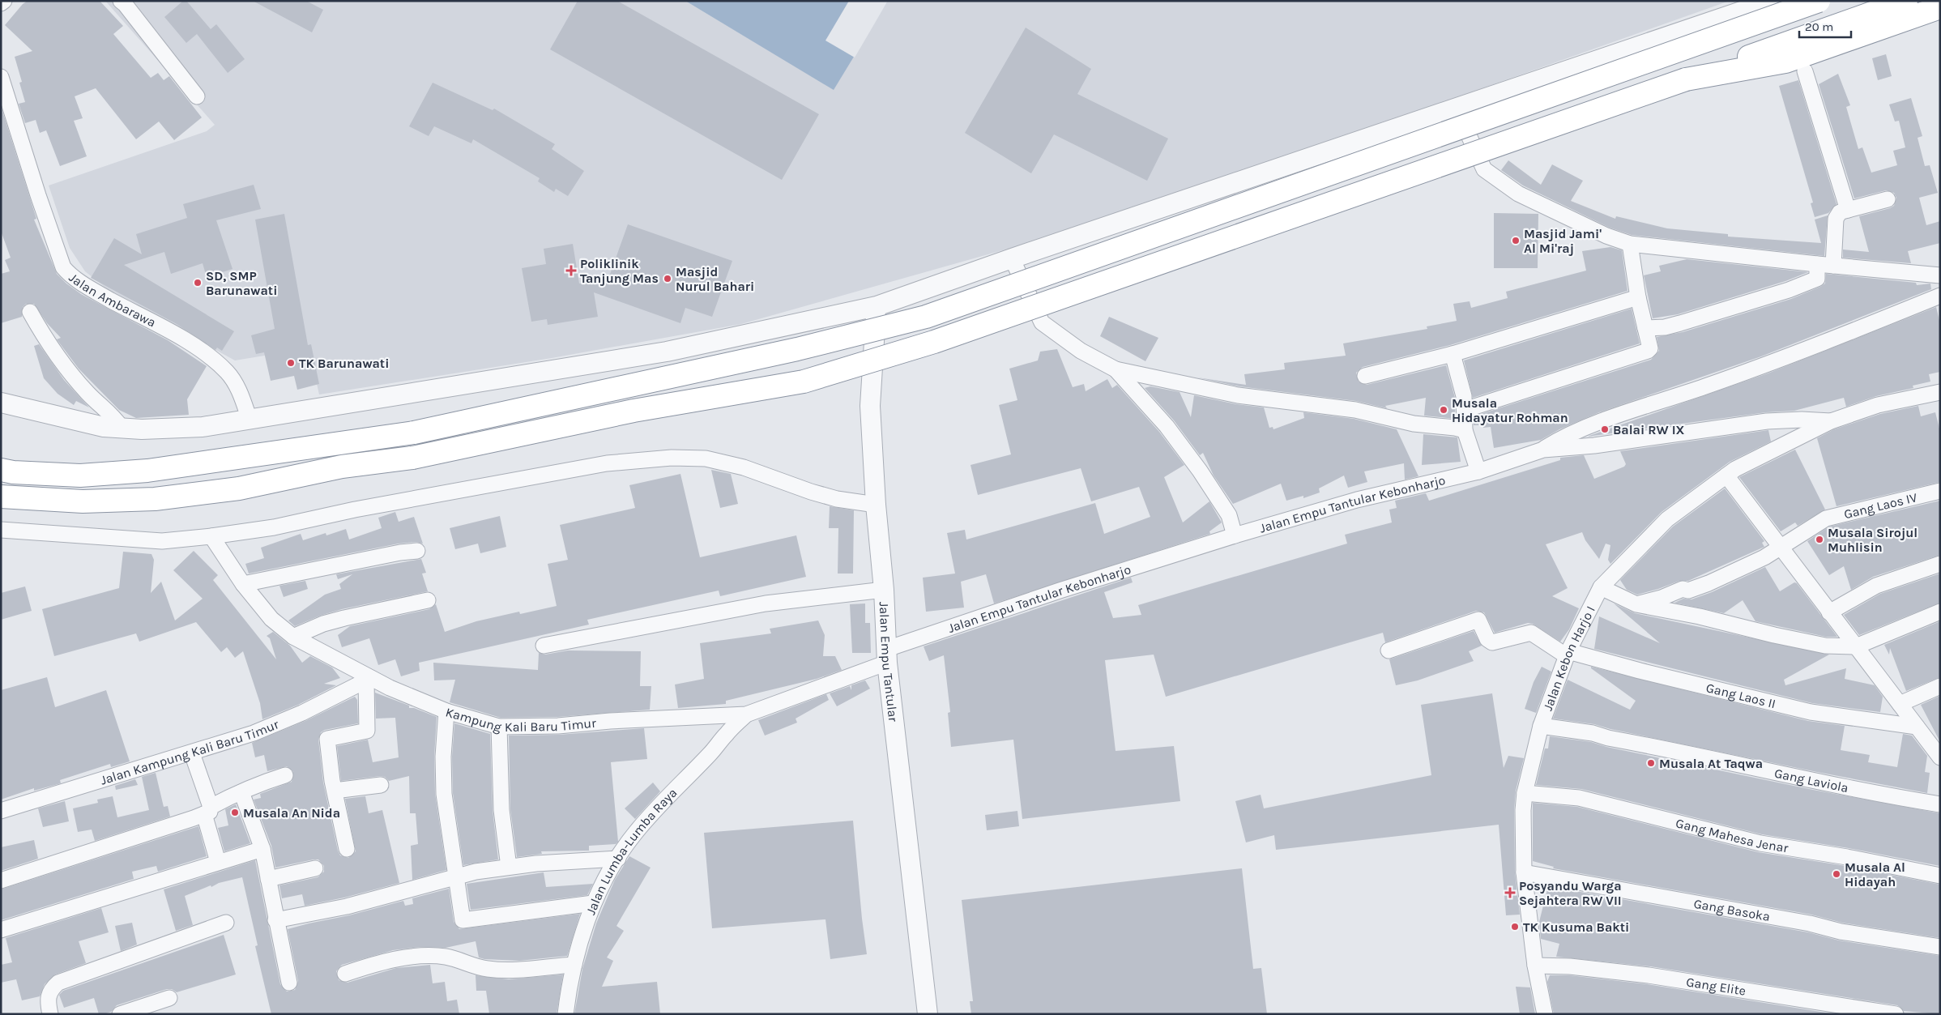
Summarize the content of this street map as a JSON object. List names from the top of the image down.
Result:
{
  "streets": {
    "street": [
      "Jalan Ambarawa",
      "Jalan Empu Tantular Kebonharjo",
      "Gang Laos IV",
      "Jalan Kebon Harjo I",
      "Jalan Empu Tantular",
      "Gang Laos II",
      "Kampung Kali Baru Timur",
      "Jalan Kampung Kali Baru Timur",
      "Gang Laviola",
      "Gang Mahesa Jenar",
      "Jalan Lumba-Lumba Raya",
      "Gang Basoka",
      "Gang Elite"
    ]
  },
  "crossings": [
    ["Jalan Empu Tantular Kebonharjo", "Jalan Kebon Harjo I"],
    ["Jalan Empu Tantular Kebonharjo", "Jalan Empu Tantular"],
    ["Jalan Empu Tantular Kebonharjo", "Kampung Kali Baru Timur"],
    ["Jalan Kebon Harjo I", "Gang Laos II"],
    ["Jalan Kebon Harjo I", "Gang Laviola"],
    ["Jalan Kebon Harjo I", "Gang Mahesa Jenar"],
    ["Jalan Kebon Harjo I", "Gang Basoka"],
    ["Jalan Kebon Harjo I", "Gang Elite"],
    ["Jalan Empu Tantular", "Kampung Kali Baru Timur"],
    ["Kampung Kali Baru Timur", "Jalan Kampung Kali Baru Timur"],
    ["Kampung Kali Baru Timur", "Jalan Lumba-Lumba Raya"]
  ],
  "places": {
    "other": [
      "Masjid Jami' Al Mi'raj",
      "Masjid Nurul Bahari",
      "SD, SMP Barunawati",
      "TK Barunawati",
      "Musala Hidayatur Rohman",
      "Balai RW IX",
      "Musala Sirojul Muhlisin",
      "Musala At Taqwa",
      "Musala An Nida",
      "Musala Al Hidayah",
      "TK Kusuma Bakti"
    ],
    "health": ["Poliklinik Tanjung Mas", "Posyandu Warga Sejahtera RW VII"]
  },
  "scale_bar": "20 m"
}
